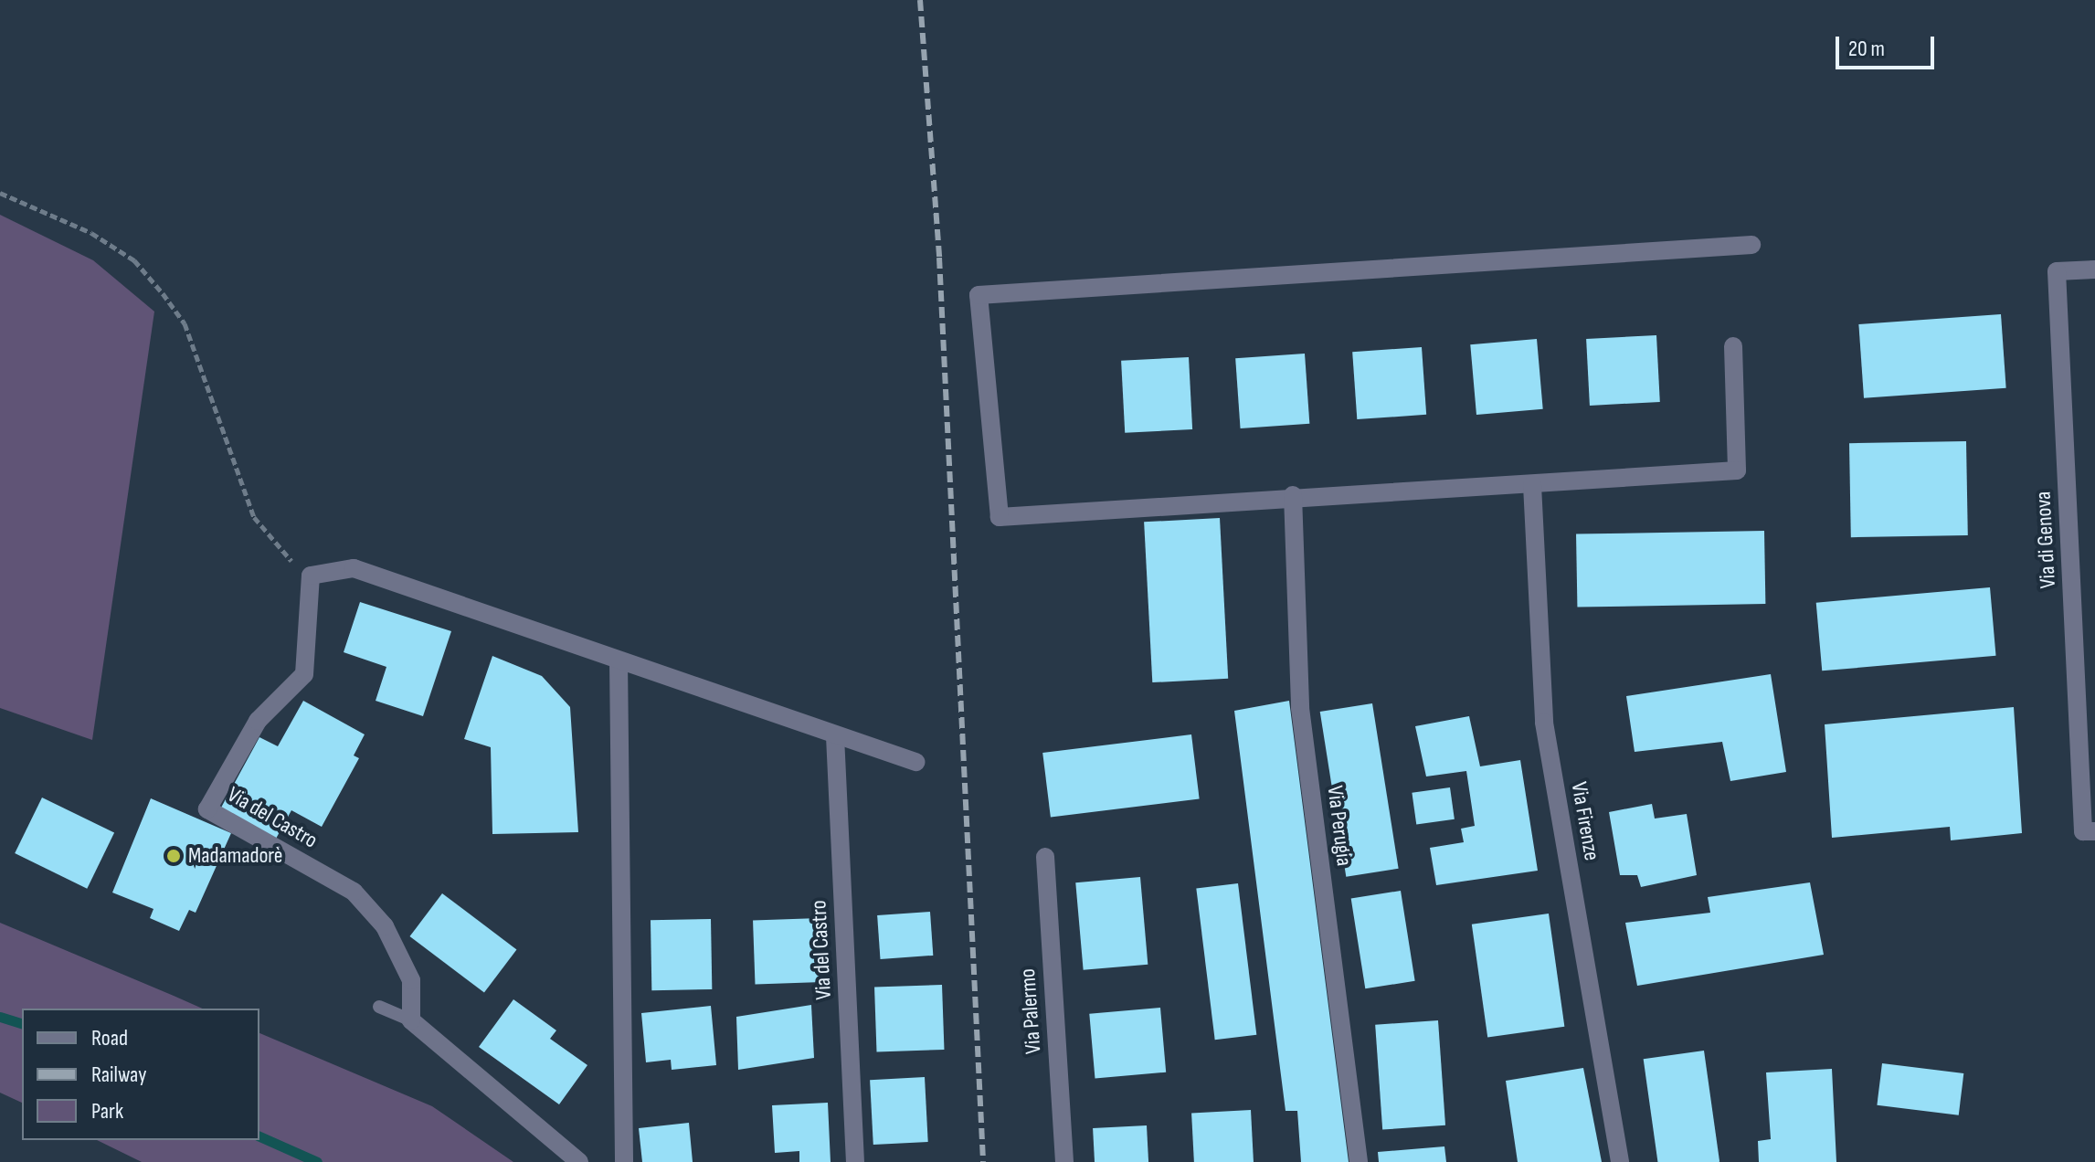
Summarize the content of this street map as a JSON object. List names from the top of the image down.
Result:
{
  "streets": {
    "street": [
      "Via di Genova",
      "Via del Castro",
      "Via Firenze",
      "Via Perugia",
      "Via Palermo"
    ]
  },
  "places": ["Madamadorè"],
  "legend": ["Road", "Railway", "Park"],
  "scale_bar": "20 m"
}
